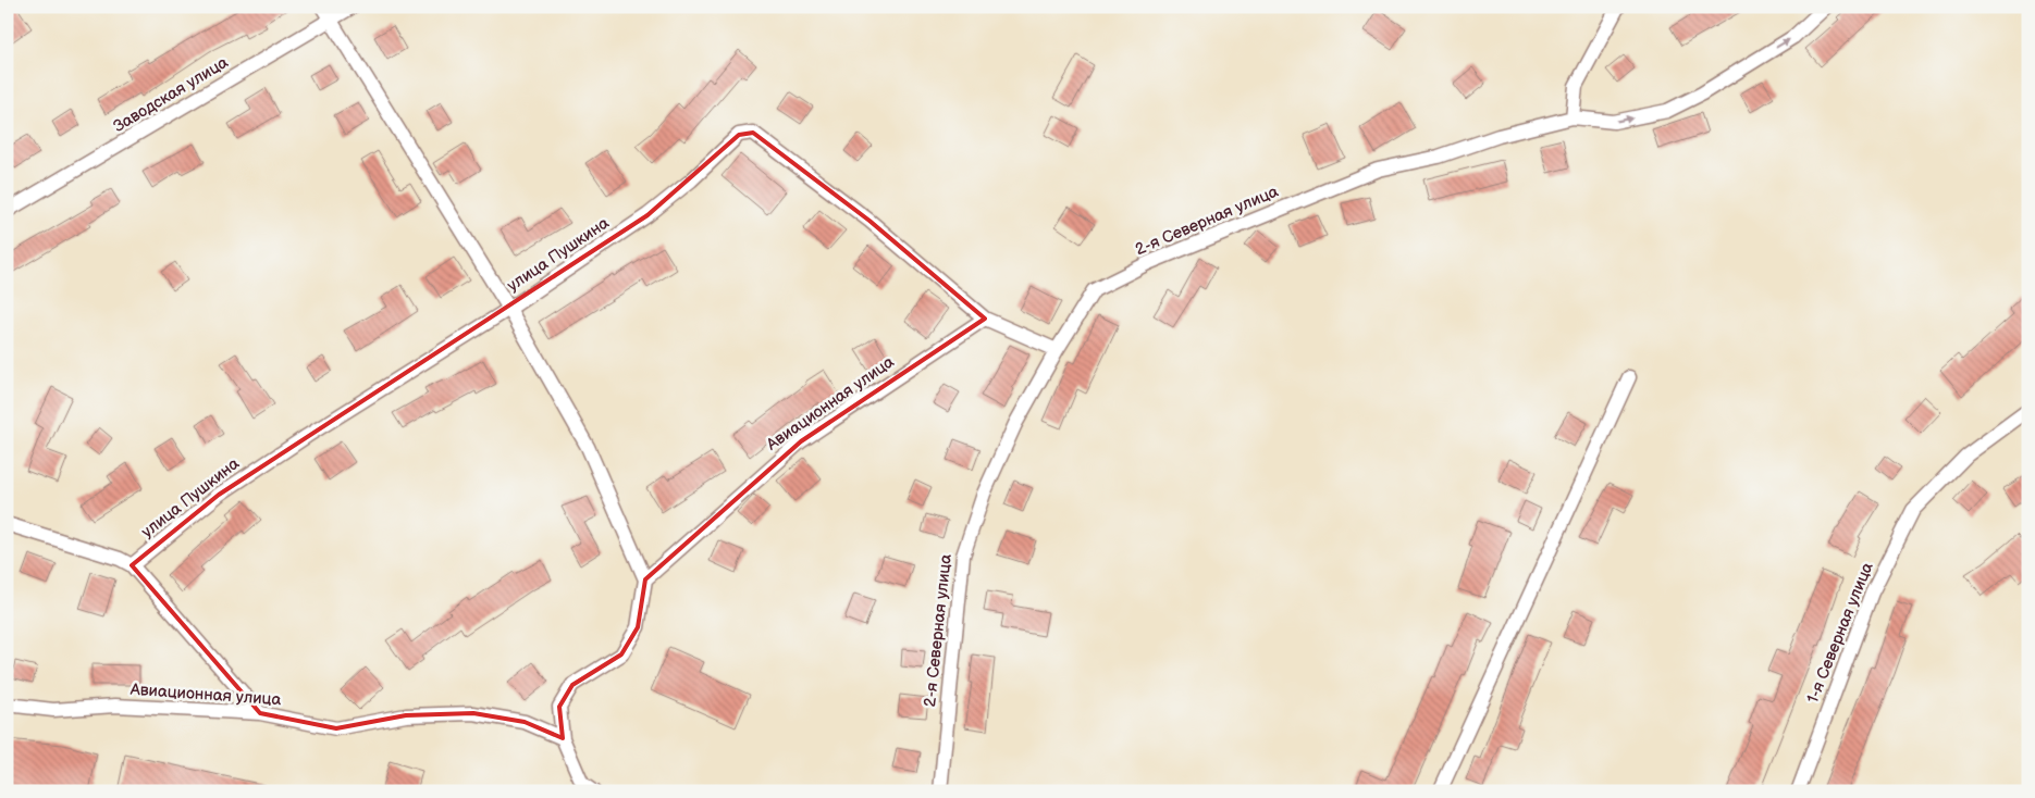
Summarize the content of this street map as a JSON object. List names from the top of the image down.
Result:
{
  "streets": {
    "street": [
      "Заводская улица",
      "2-я Северная улица",
      "улица Пушкина",
      "Авиационная улица",
      "1-я Северная улица"
    ]
  },
  "crossings": [
    ["улица Пушкина", "Авиационная улица"]
  ]
}
